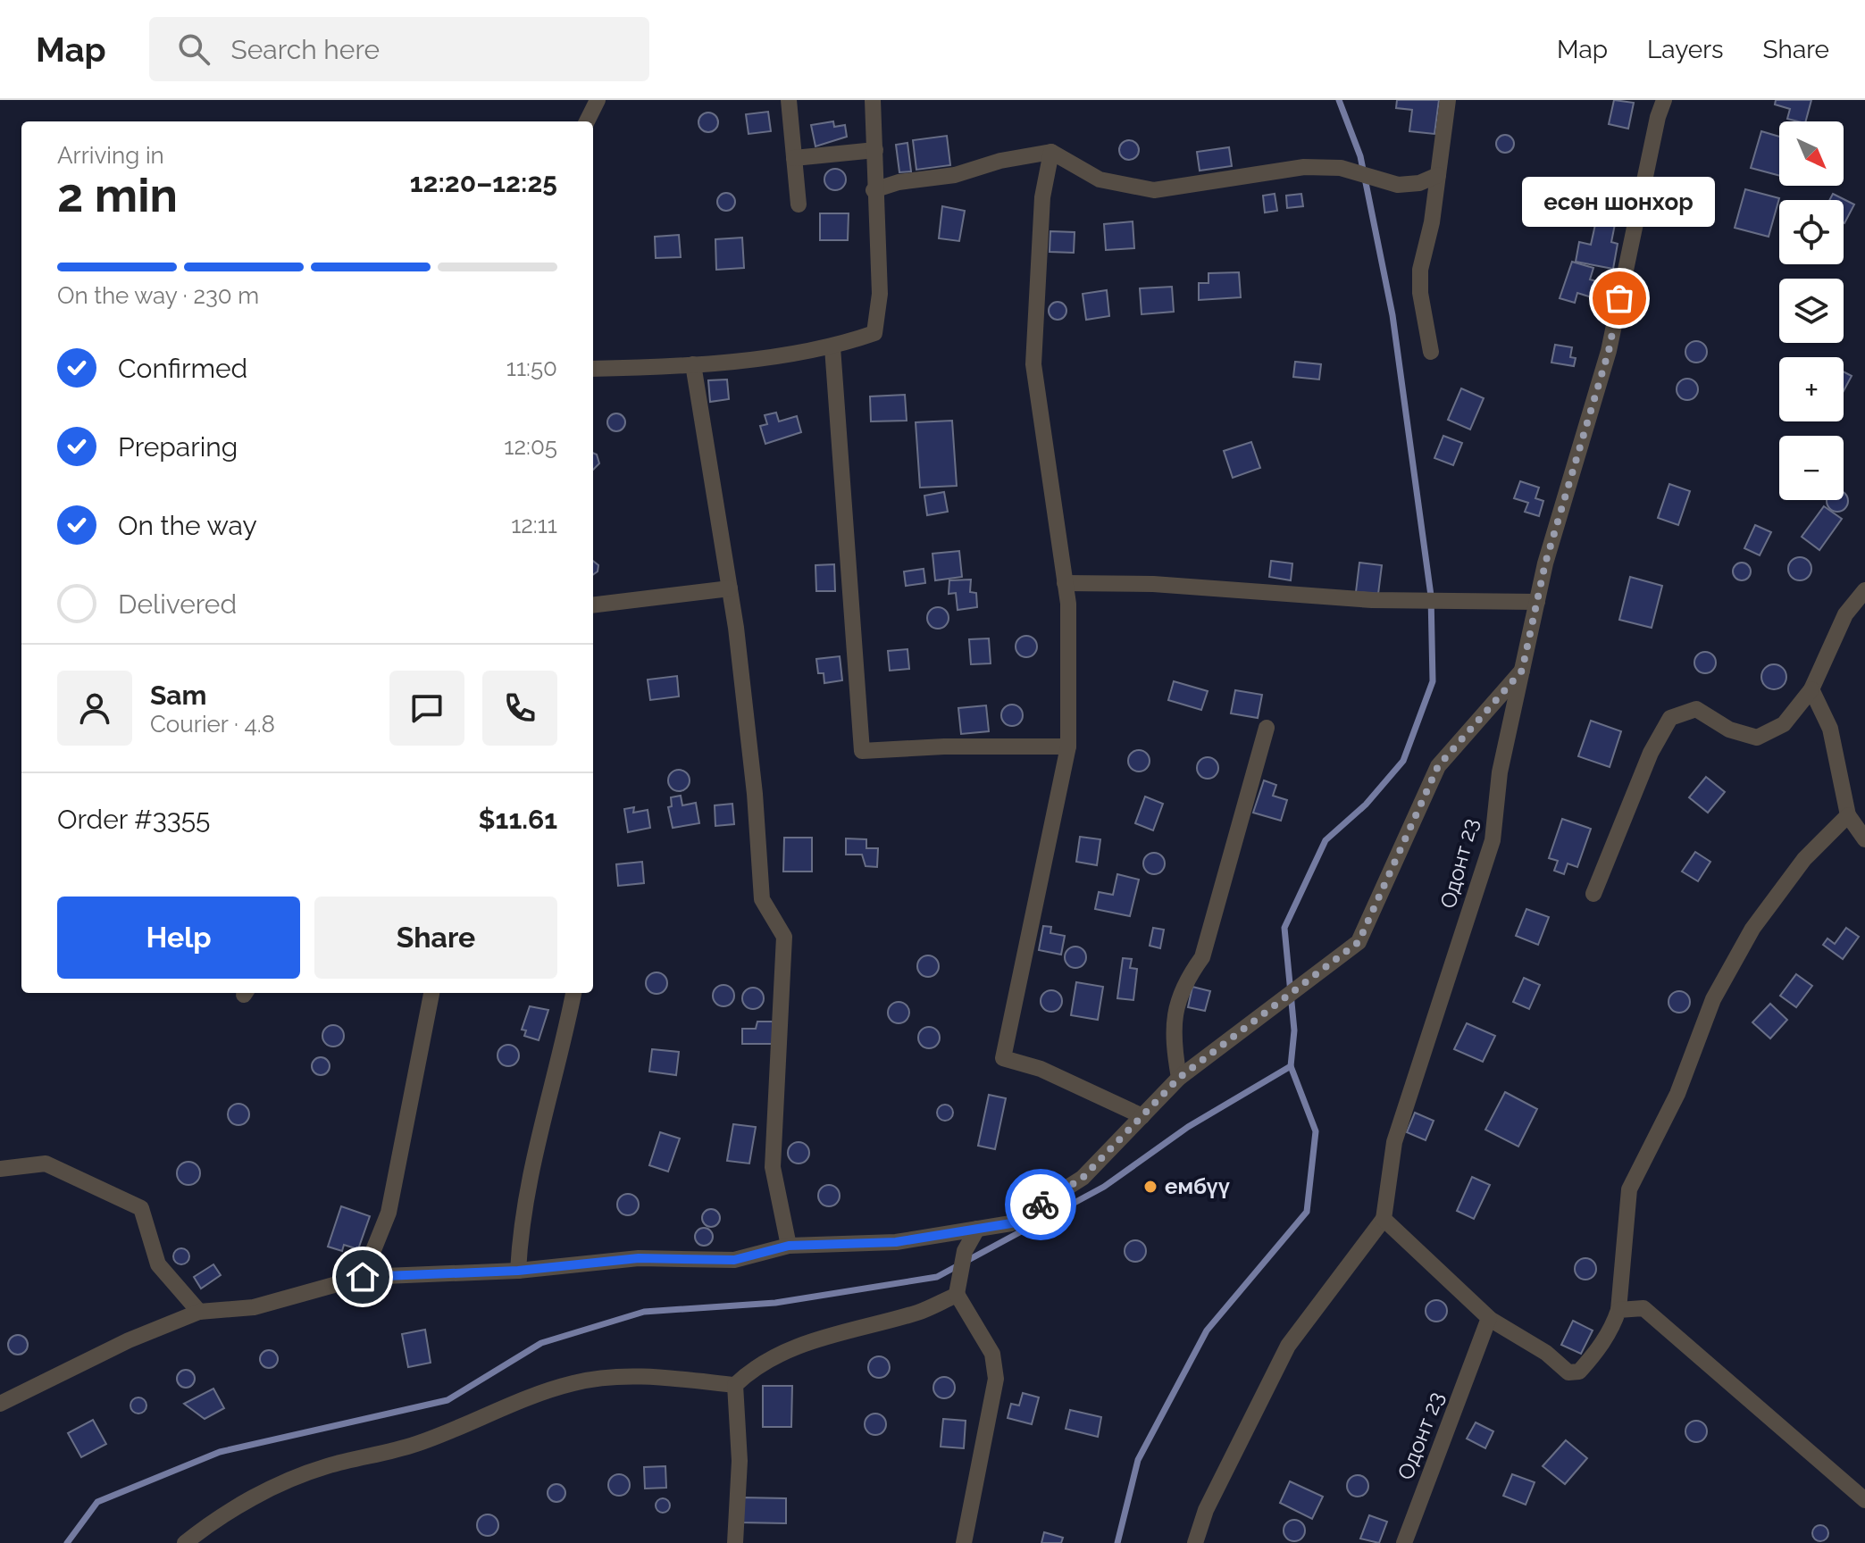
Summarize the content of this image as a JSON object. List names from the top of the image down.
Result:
{
  "streets": {
    "street": ["Одонт 23"]
  },
  "places": ["есөн шонхор", "ембүү"],
  "north": "bottom right",
  "page": {
    "header": "Map",
    "search": "Search here",
    "nav": ["Map", "Layers", "Share"],
    "map_buttons": ["+", "−"],
    "heading": ["2 min", "Arriving in", "12:20–12:25"],
    "panel": [
      "Sam",
      "Courier · 4.8",
      "Order #3355",
      "$11.61"
    ],
    "bubble": "есөн шонхор",
    "bar": "On the way · 230 m",
    "list": [
      ["Confirmed", "11:50"],
      ["Preparing", "12:05"],
      ["On the way", "12:11"],
      "Delivered"
    ],
    "buttons": ["Help", "Share"]
  }
}
